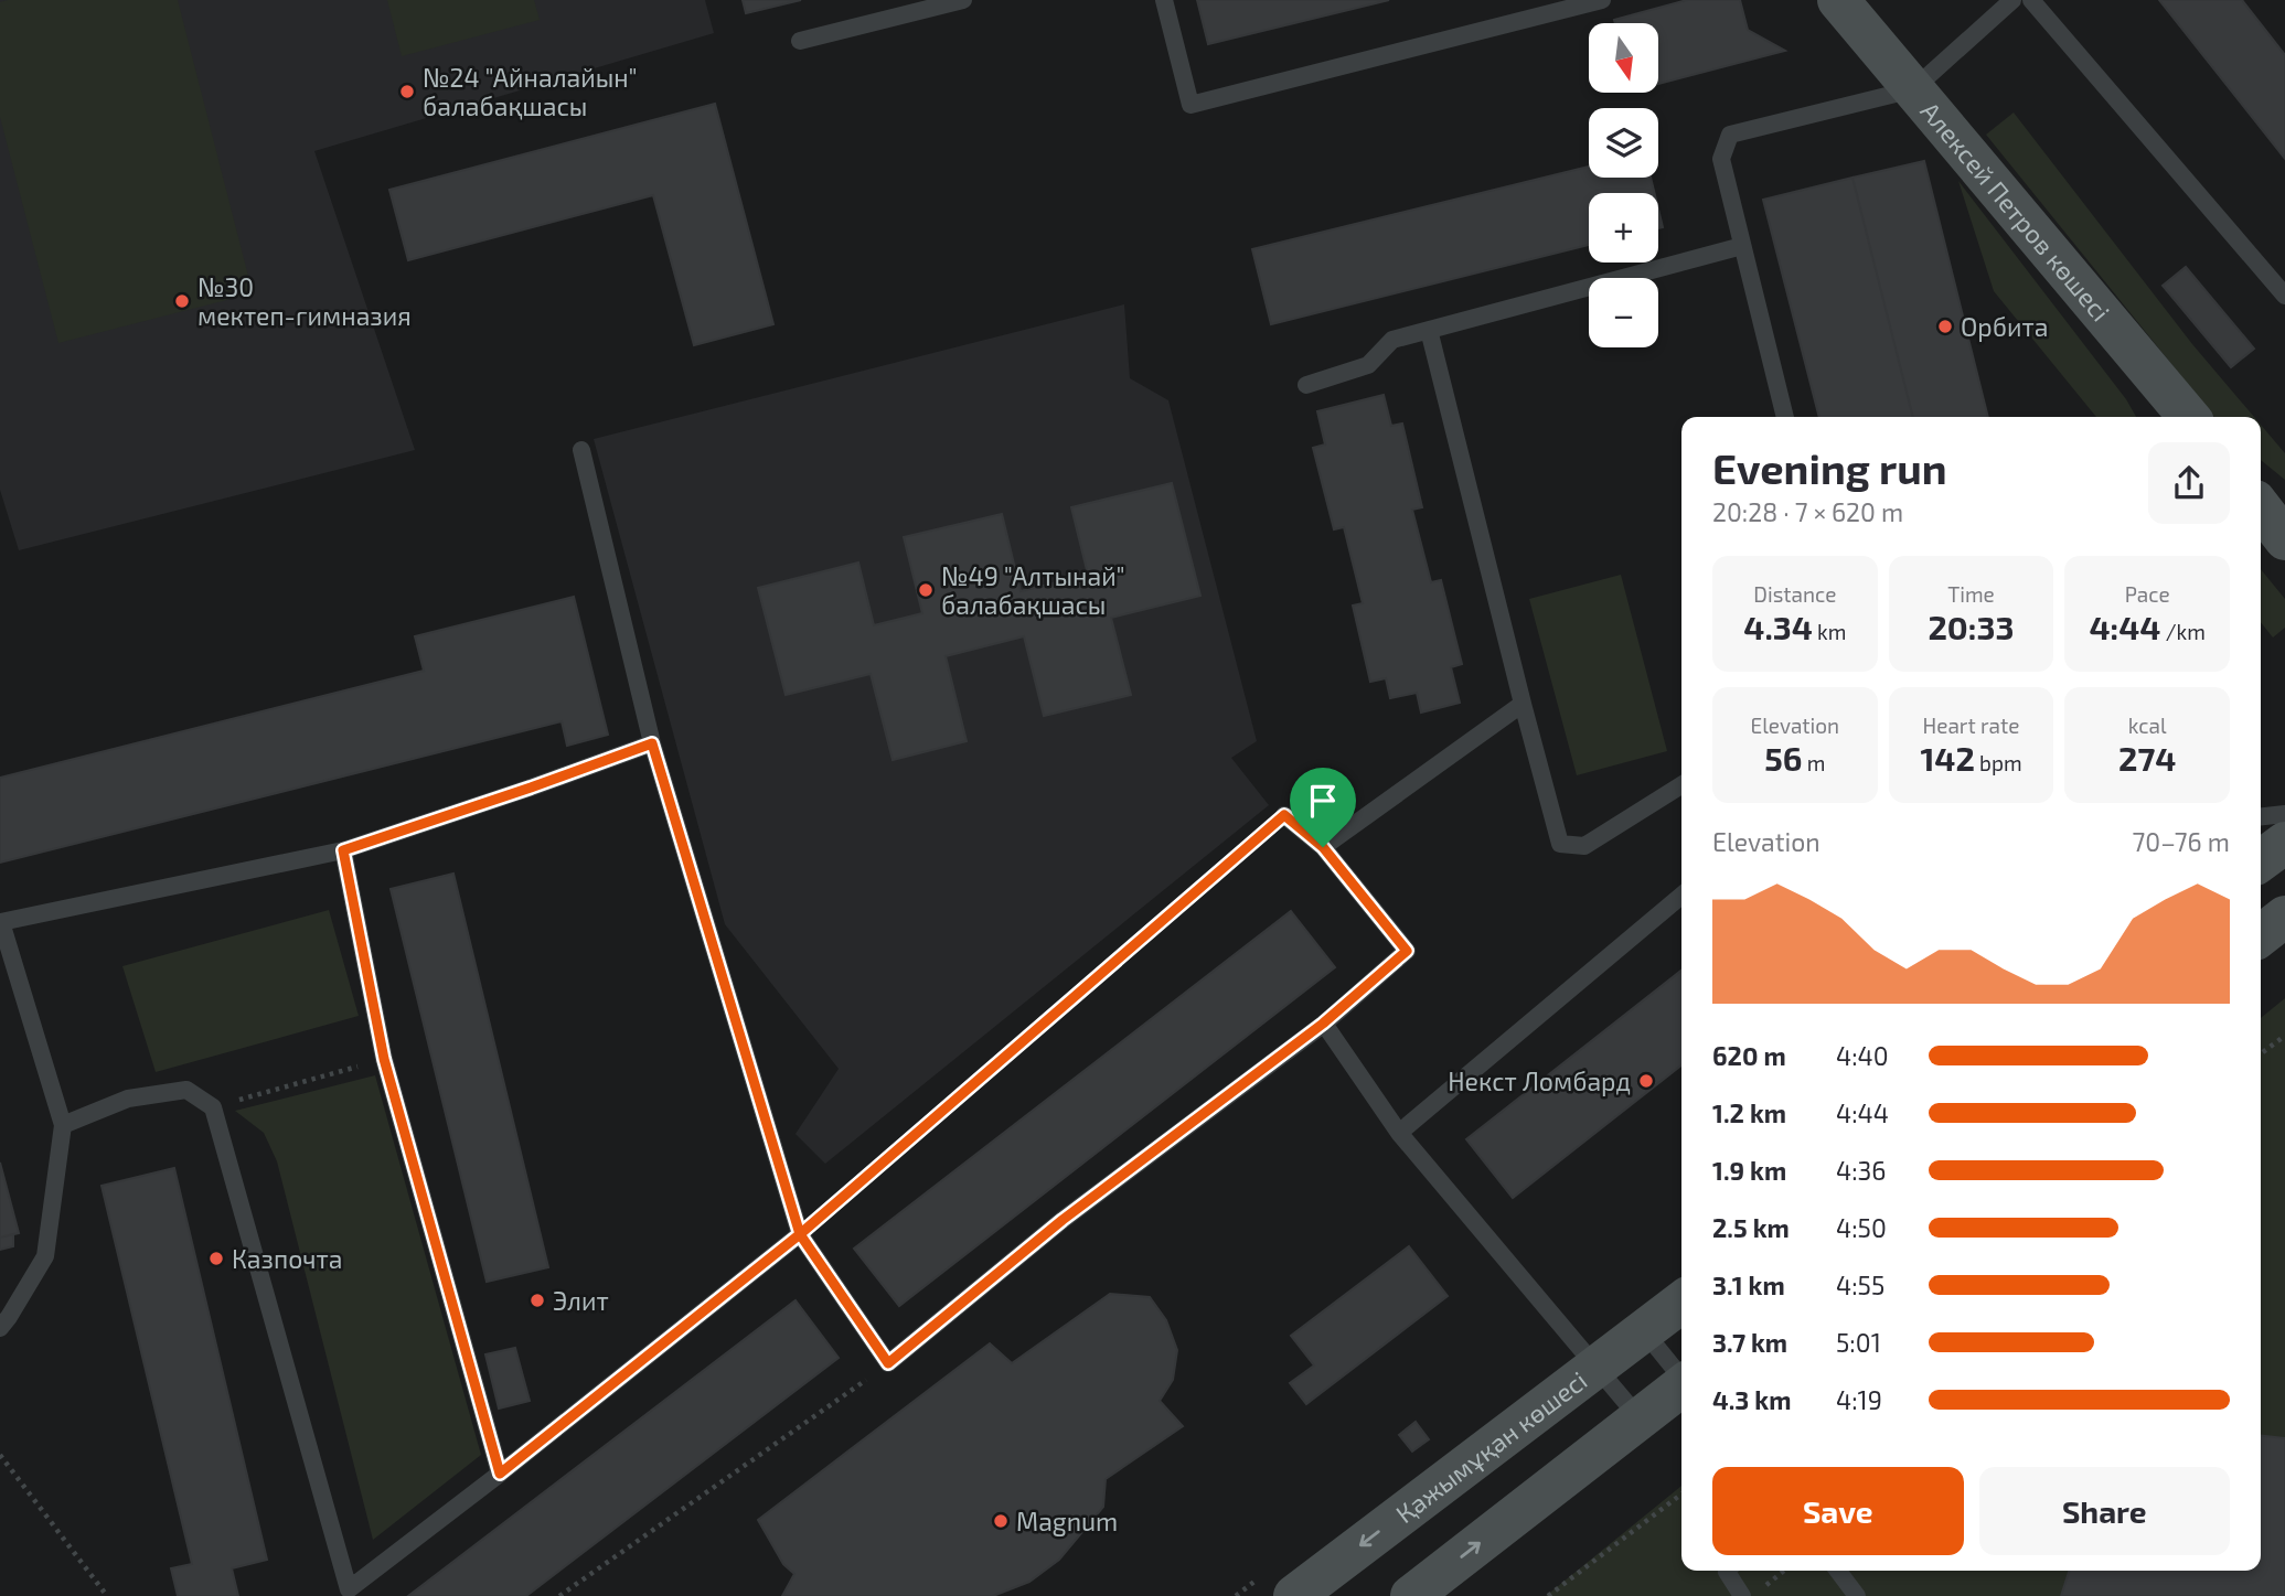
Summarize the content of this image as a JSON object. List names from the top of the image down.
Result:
{
  "streets": {
    "main road": ["Алексей Петров көшесі", "Қажымұқан көшесі"]
  },
  "places": [
    "№24 \"Айналайын\" балабақшасы",
    "№30 мектеп-гимназия",
    "Орбита",
    "№49 \"Алтынай\" балабақшасы",
    "Некст Ломбард",
    "Казпочта",
    "Элит",
    "Magnum"
  ],
  "north": "bottom",
  "page": {
    "map_buttons": ["+", "−"],
    "heading": ["Evening run", "20:28 · 7 × 620 m"],
    "stats": [
      ["Distance", "4.34 km"],
      ["Time", "20:33"],
      ["Pace", "4:44 /km"],
      ["Elevation", "56 m"],
      ["Heart rate", "142 bpm"],
      ["kcal", "274"]
    ],
    "chart": ["Elevation", "70–76 m"],
    "list": [
      {
        "name": "620 m",
        "note": "4:40"
      },
      {
        "name": "1.2 km",
        "note": "4:44"
      },
      {
        "name": "1.9 km",
        "note": "4:36"
      },
      {
        "name": "2.5 km",
        "note": "4:50"
      },
      {
        "name": "3.1 km",
        "note": "4:55"
      },
      {
        "name": "3.7 km",
        "note": "5:01"
      },
      {
        "name": "4.3 km",
        "note": "4:19"
      }
    ],
    "buttons": ["Save", "Share"]
  }
}
